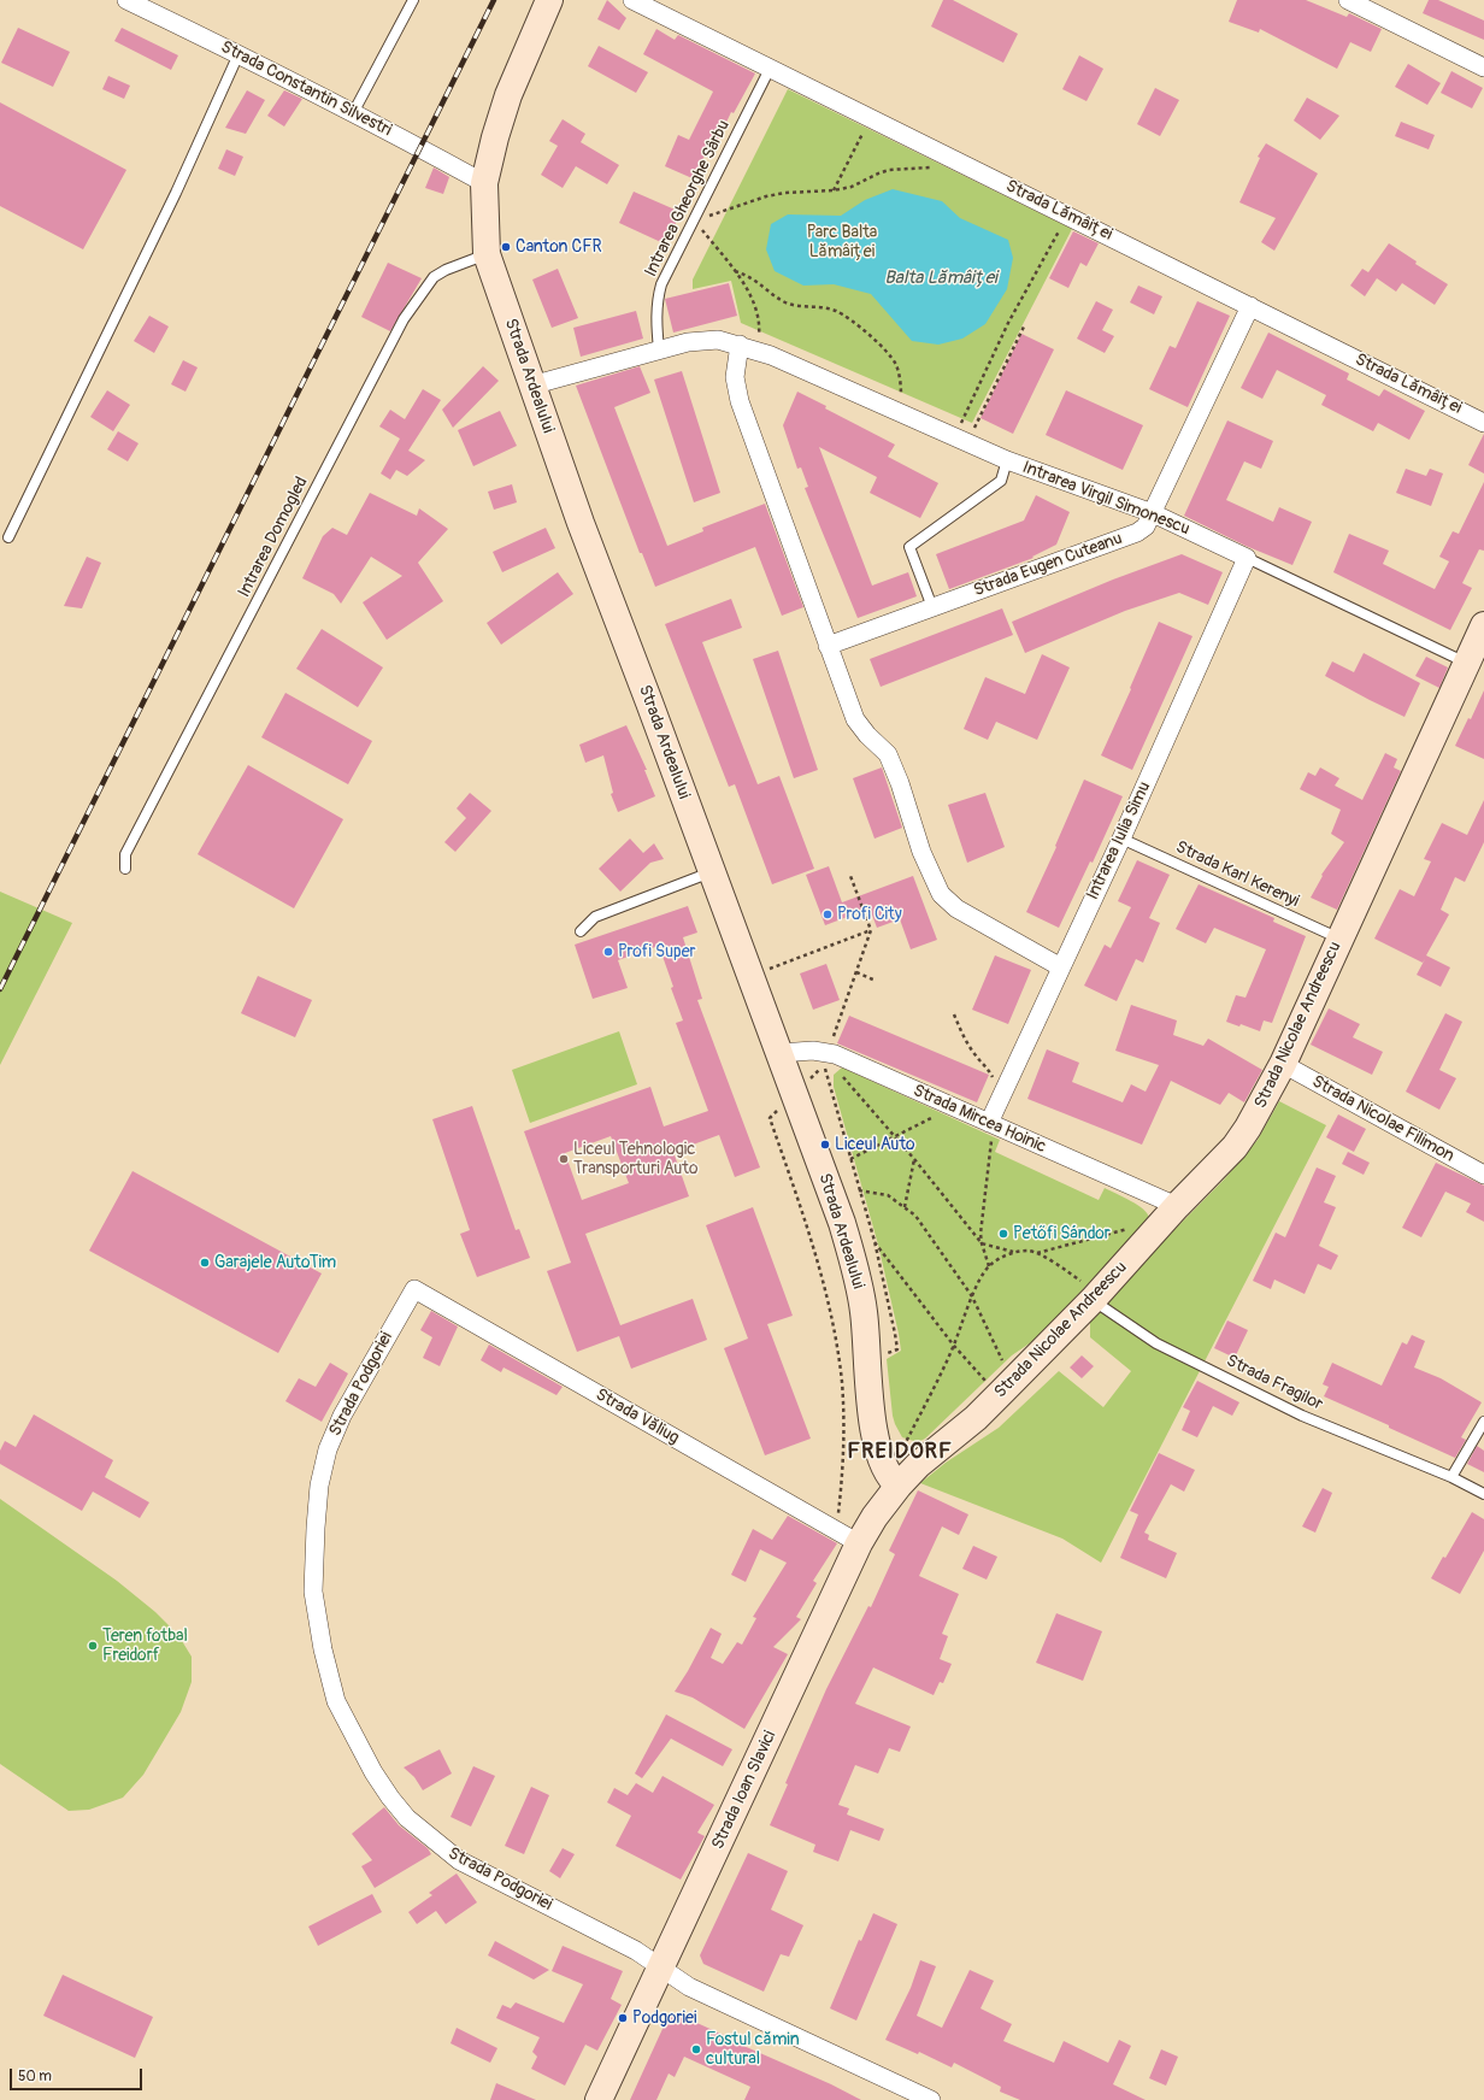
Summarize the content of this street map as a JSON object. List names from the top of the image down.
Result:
{
  "streets": {
    "main road": ["Strada Ardealului", "Strada Nicolae Andreescu", "Strada Ioan Slavici"],
    "street": [
      "Strada Constantin Silvestri",
      "Strada Lămâiței",
      "Intrarea Virgil Simonescu",
      "Strada Eugen Cuteanu",
      "Intrarea Iulia Simu",
      "Strada Mircea Hoinic",
      "Strada Nicolae Filimon",
      "Strada Podgoriei",
      "Strada Văliug"
    ],
    "lane": [
      "Intrarea Gheorghe Sârbu",
      "Intrarea Domogled",
      "Strada Karl Kerenyi",
      "Strada Fragilor"
    ]
  },
  "crossings": [
    ["Strada Constantin Silvestri", "Strada Ardealului"],
    ["Intrarea Gheorghe Sârbu", "Strada Lămâiței"],
    ["Strada Lămâiței", "Strada Eugen Cuteanu"],
    ["Strada Ardealului", "Intrarea Domogled"],
    ["Strada Ardealului", "Strada Nicolae Andreescu"],
    ["Strada Ardealului", "Strada Mircea Hoinic"],
    ["Strada Ardealului", "Strada Ioan Slavici"],
    ["Intrarea Virgil Simonescu", "Strada Eugen Cuteanu"],
    ["Intrarea Virgil Simonescu", "Intrarea Iulia Simu"],
    ["Intrarea Virgil Simonescu", "Strada Nicolae Andreescu"],
    ["Intrarea Iulia Simu", "Strada Karl Kerenyi"],
    ["Intrarea Iulia Simu", "Strada Mircea Hoinic"],
    ["Strada Karl Kerenyi", "Strada Nicolae Andreescu"],
    ["Strada Nicolae Andreescu", "Strada Mircea Hoinic"],
    ["Strada Nicolae Andreescu", "Strada Nicolae Filimon"],
    ["Strada Nicolae Andreescu", "Strada Fragilor"],
    ["Strada Nicolae Andreescu", "Strada Ioan Slavici"],
    ["Strada Podgoriei", "Strada Văliug"],
    ["Strada Podgoriei", "Strada Ioan Slavici"],
    ["Strada Văliug", "Strada Ioan Slavici"]
  ],
  "districts": ["FREIDORF"],
  "water": ["Balta Lămâiței"],
  "parks": ["Parc Balta Lămâiței"],
  "places": [
    "Canton CFR",
    "Profi City",
    "Profi Super",
    "Liceul Auto",
    "Liceul Tehnologic Transporturi Auto",
    "Petőfi Sándor",
    "Garajele AutoTim",
    "Teren fotbal Freidorf",
    "Podgoriei",
    "Fostul cămin cultural"
  ],
  "scale_bar": "50 m"
}
